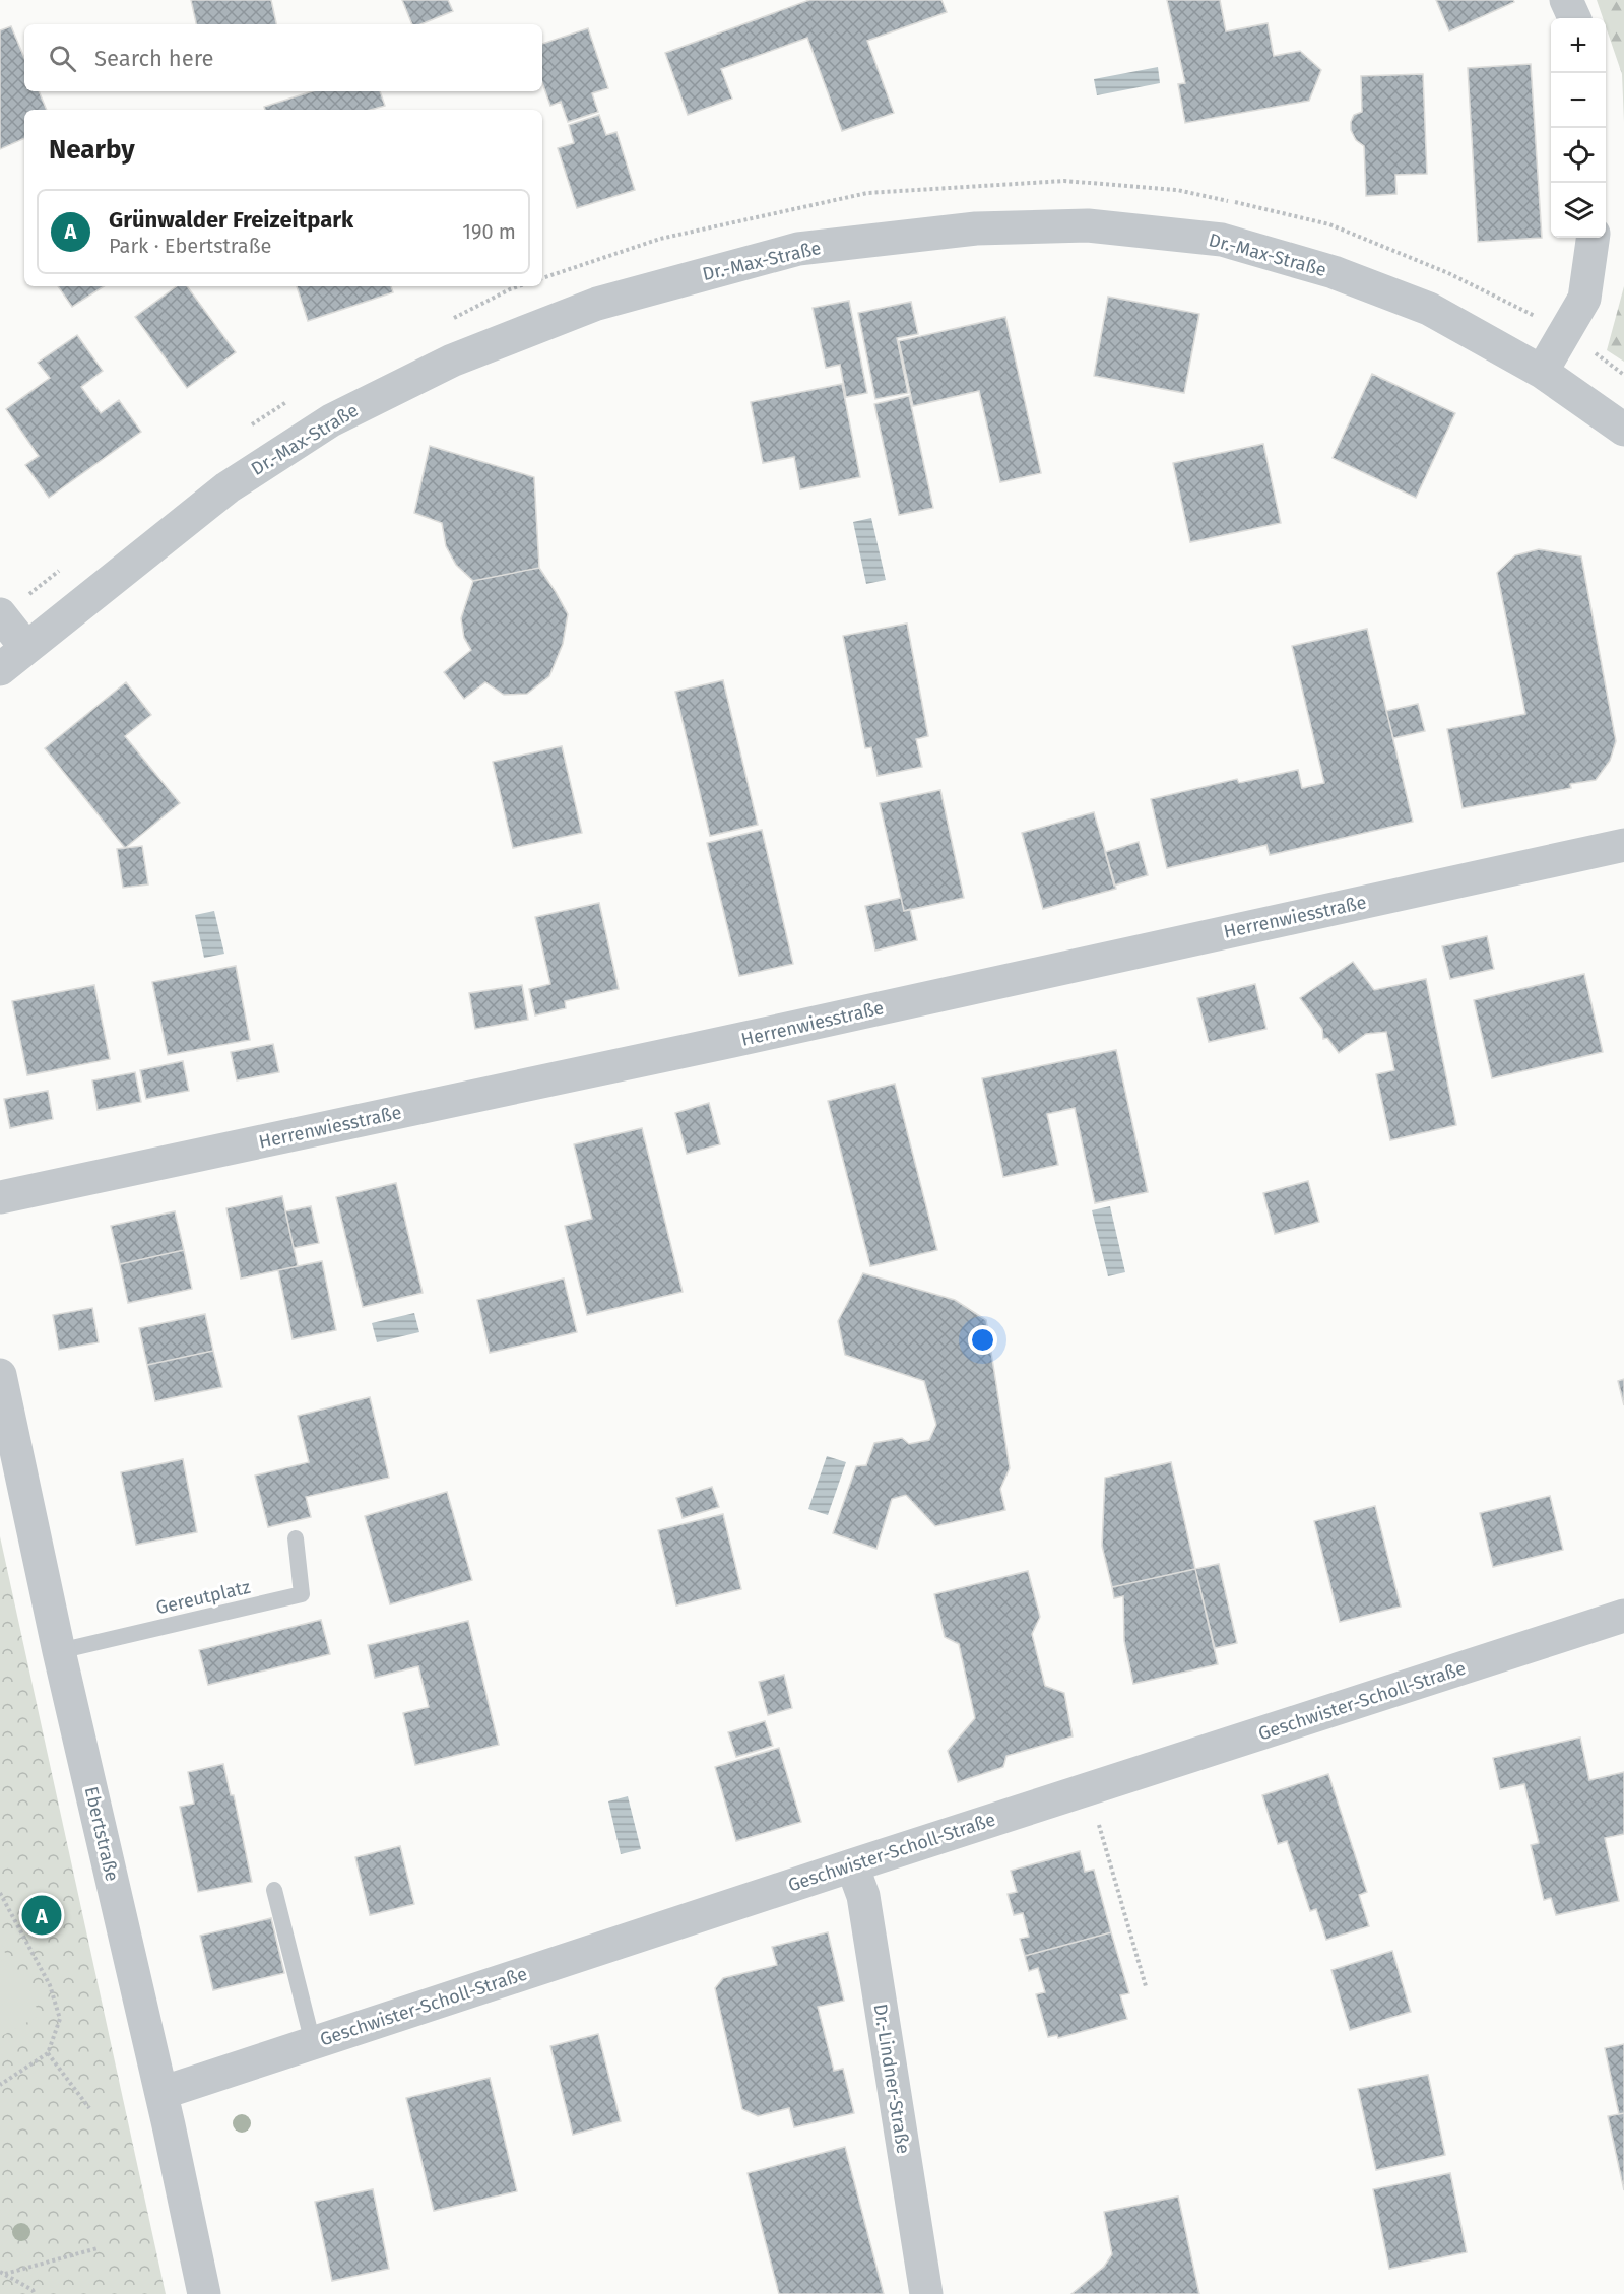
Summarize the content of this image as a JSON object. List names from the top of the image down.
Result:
{
  "streets": {
    "street": [
      "Dr.-Max-Straße",
      "Herrenwiesstraße",
      "Geschwister-Scholl-Straße",
      "Ebertstraße",
      "Dr.-Lindner-Straße"
    ],
    "lane": ["Gereutplatz"]
  },
  "crossings": [
    ["Gereutplatz", "Ebertstraße"],
    ["Geschwister-Scholl-Straße", "Ebertstraße"],
    ["Geschwister-Scholl-Straße", "Dr.-Lindner-Straße"]
  ],
  "page": {
    "map_buttons": ["+", "−"],
    "search": "Search here",
    "heading": "Nearby",
    "list": [
      {
        "mark": "A",
        "name": "Grünwalder Freizeitpark",
        "note": "Park · Ebertstraße",
        "value": "190 m"
      }
    ],
    "pins": "A"
  }
}
